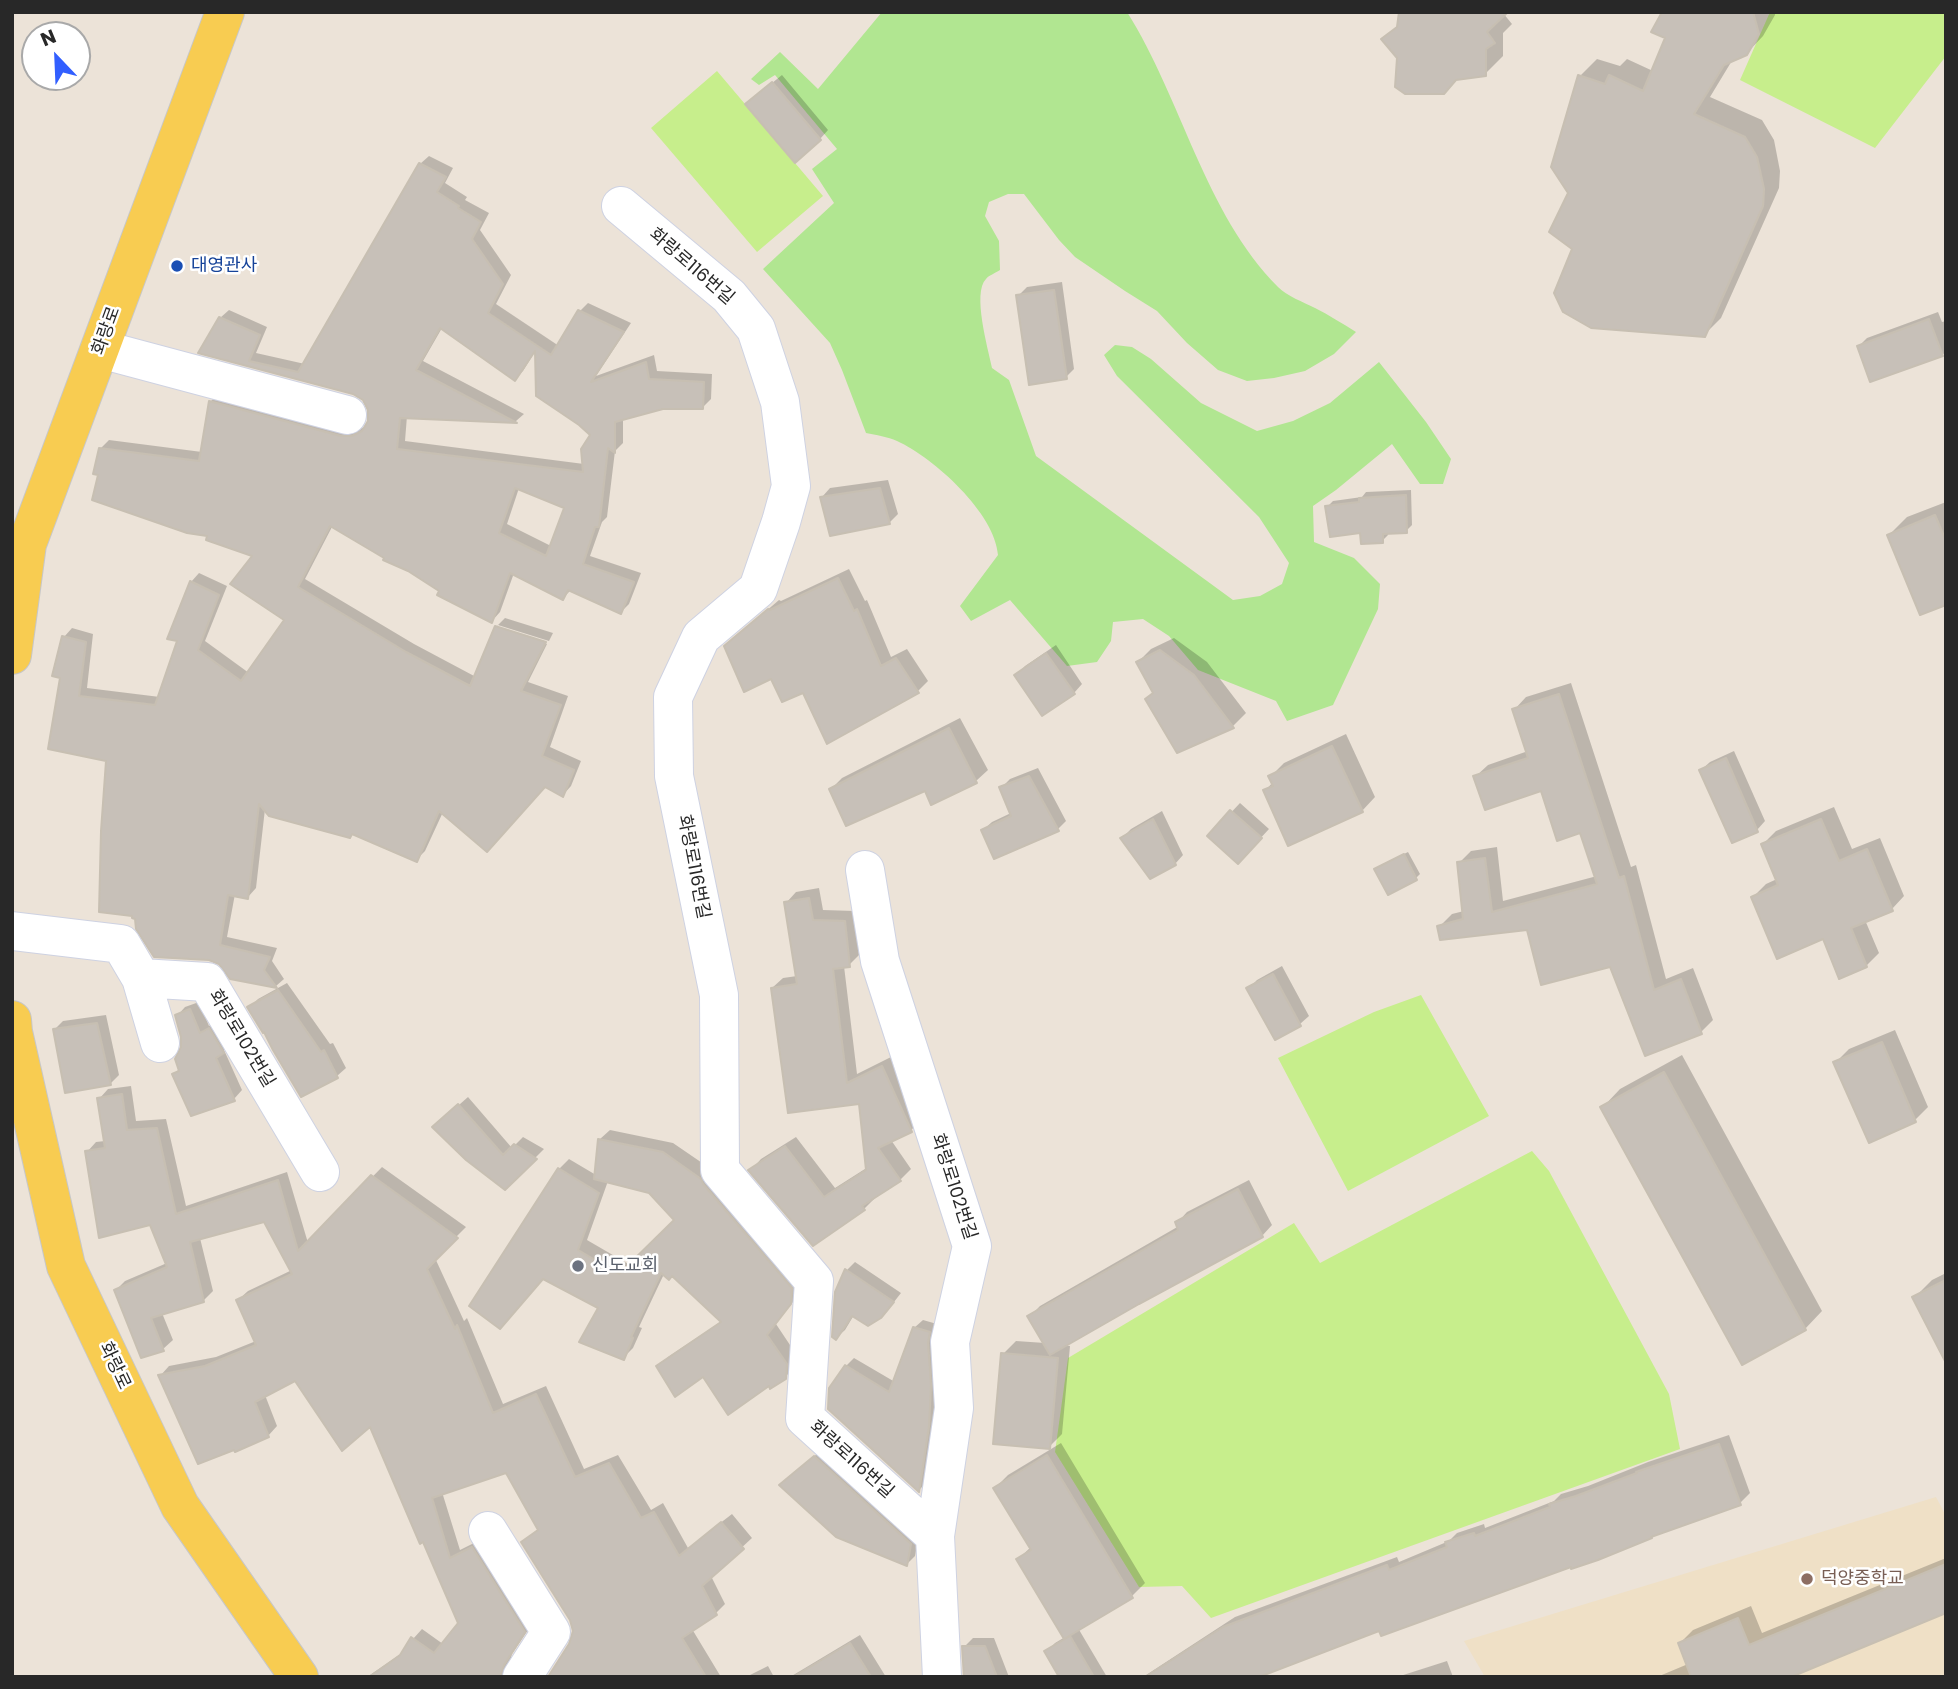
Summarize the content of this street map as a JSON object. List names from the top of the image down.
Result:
{
  "streets": {
    "main road": ["화랑로"],
    "street": ["화랑로116번길", "화랑로102번길"]
  },
  "crossings": [
    ["화랑로116번길", "화랑로102번길"]
  ],
  "places": ["대영관사", "신도교회", "덕양중학교"],
  "north": "top left"
}
